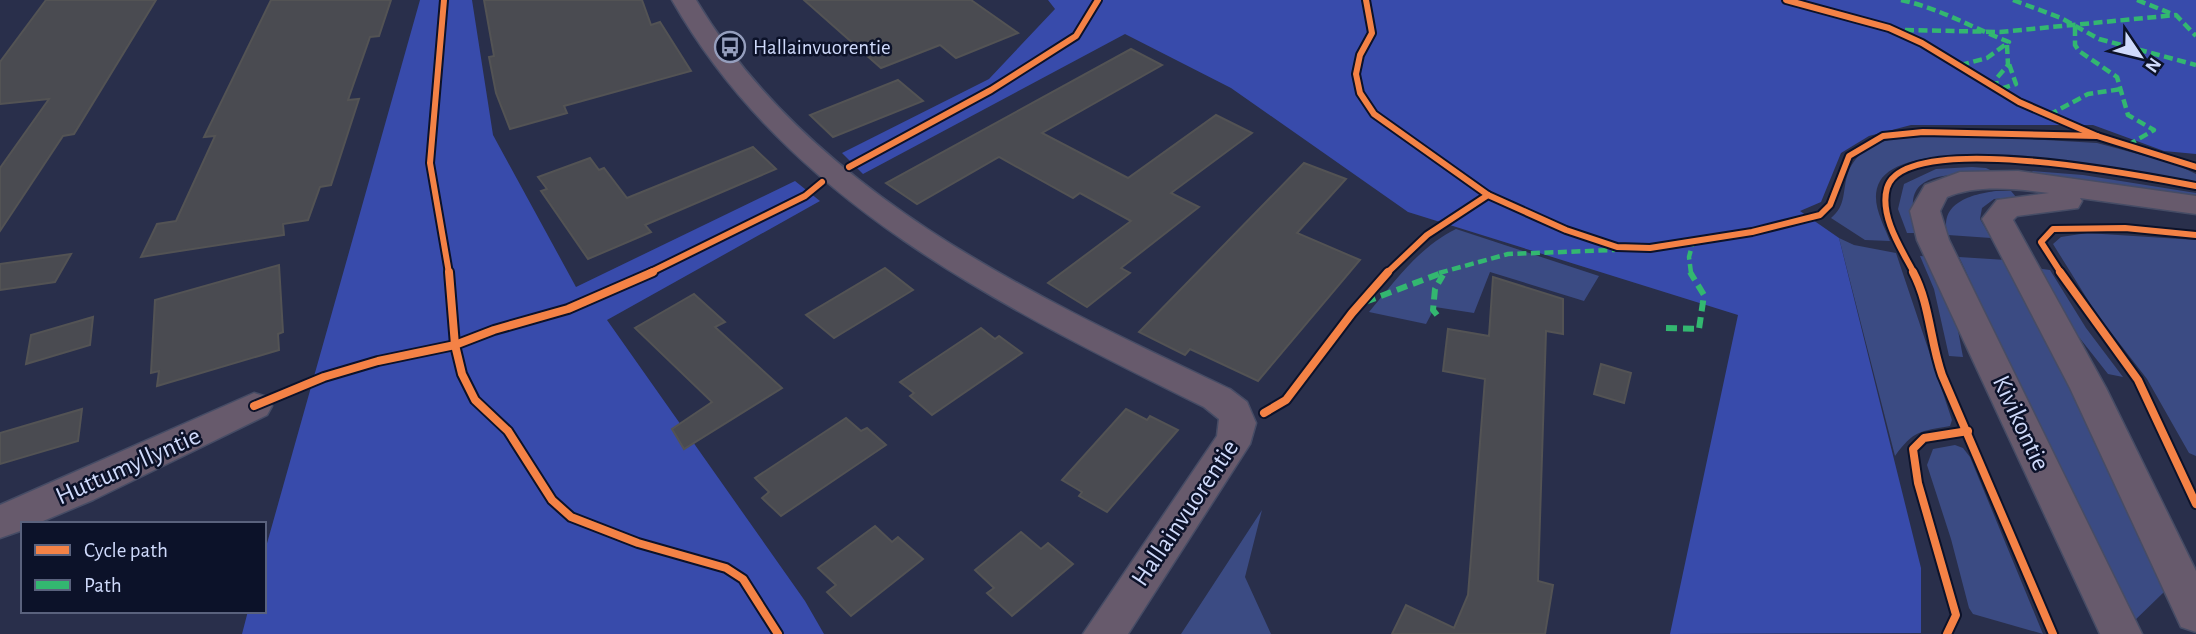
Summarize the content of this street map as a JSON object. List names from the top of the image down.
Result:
{
  "streets": {
    "street": ["Kivikontie", "Huttumyllyntie", "Hallainvuorentie"]
  },
  "places": {
    "bus stop": ["Hallainvuorentie"]
  },
  "legend": ["Cycle path", "Path"],
  "north": "bottom right"
}
